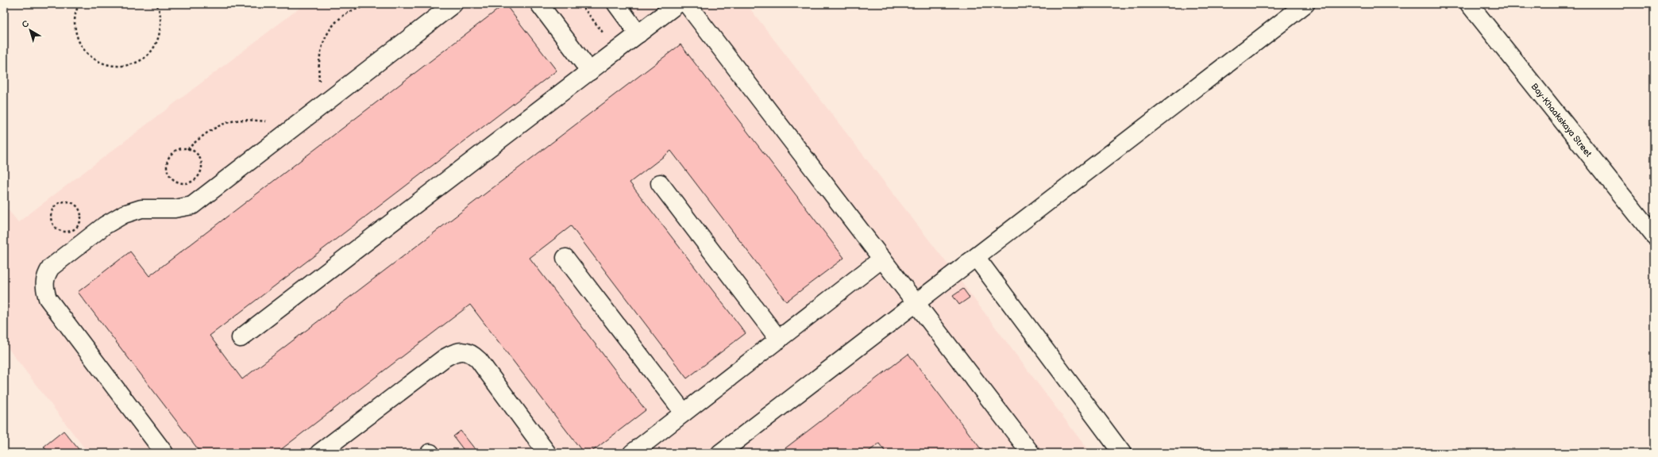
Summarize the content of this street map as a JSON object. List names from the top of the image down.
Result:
{
  "streets": {
    "main road": ["Bay-Khaakskaya Street"]
  },
  "north": "top left"
}
